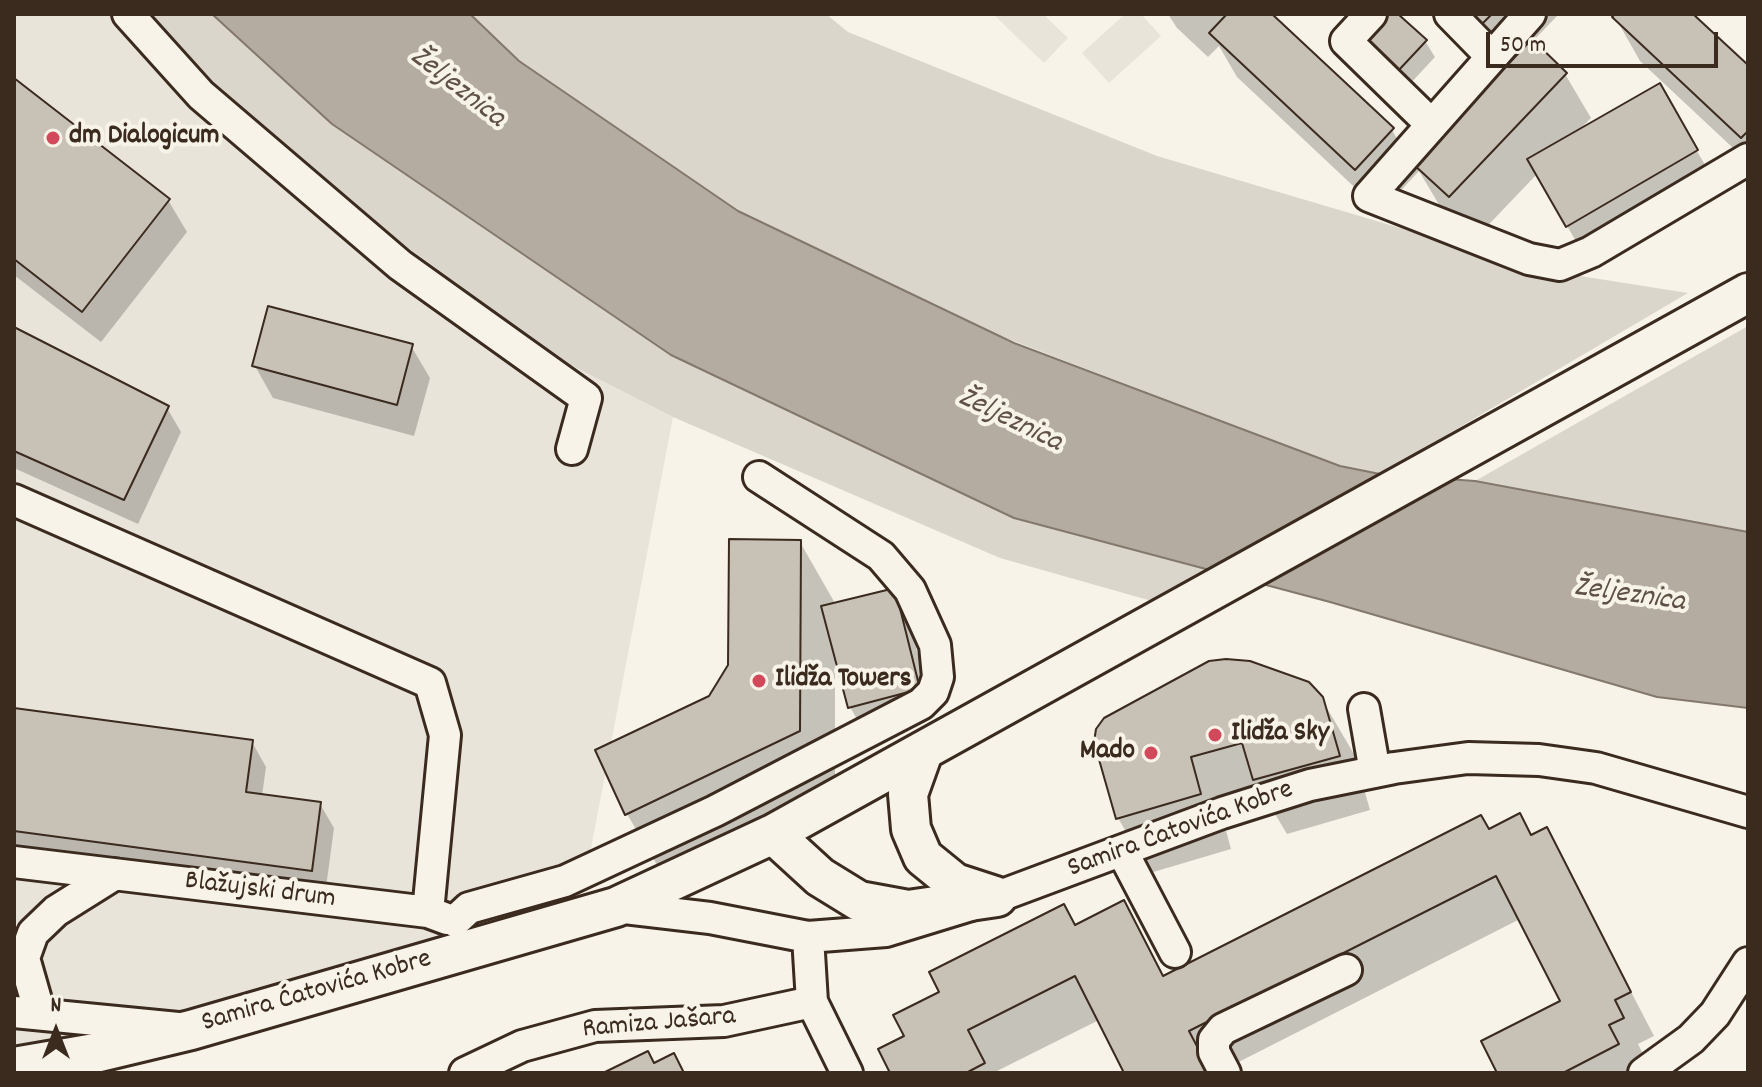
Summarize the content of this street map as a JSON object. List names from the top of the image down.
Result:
{
  "streets": {
    "main road": ["Samira Ćatovića Kobre"],
    "street": ["Blažujski drum", "Ramiza Jašara"]
  },
  "crossings": [
    ["Samira Ćatovića Kobre", "Blažujski drum"]
  ],
  "water": ["Željeznica"],
  "places": [
    "dm Dialogicum",
    "Ilidža Towers",
    "Ilidža Sky",
    "Mado"
  ],
  "scale_bar": "50 m",
  "north": "top"
}
